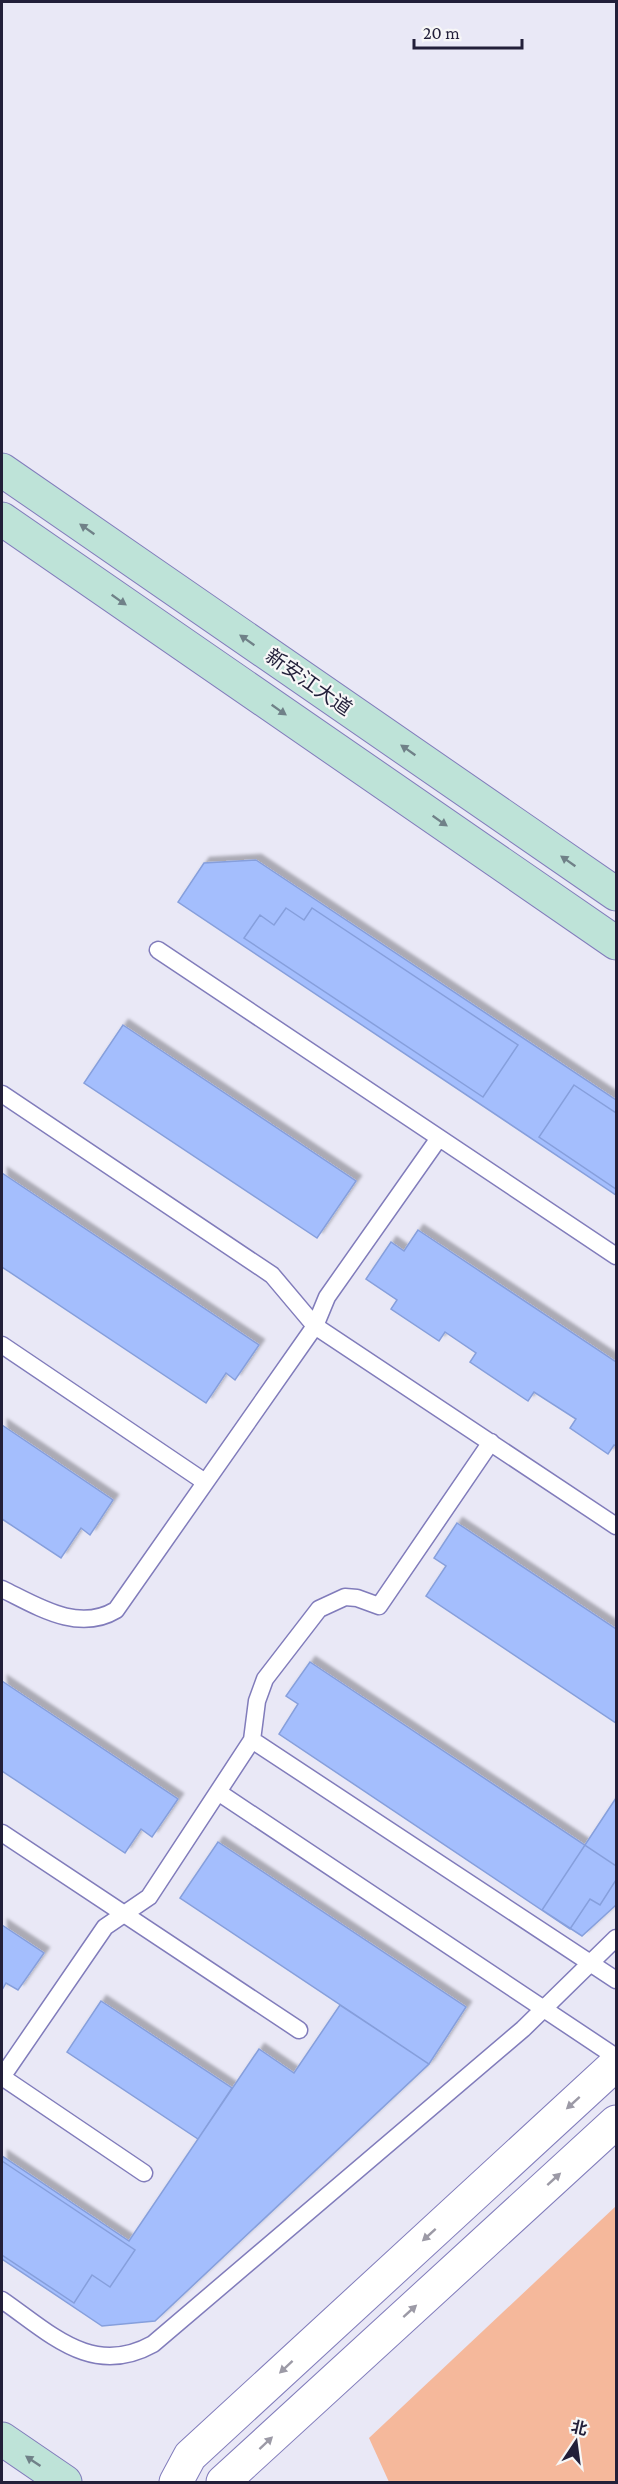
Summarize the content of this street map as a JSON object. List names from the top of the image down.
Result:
{
  "streets": {
    "main road": ["新安江大道"]
  },
  "scale_bar": "20 m",
  "north": "top"
}
